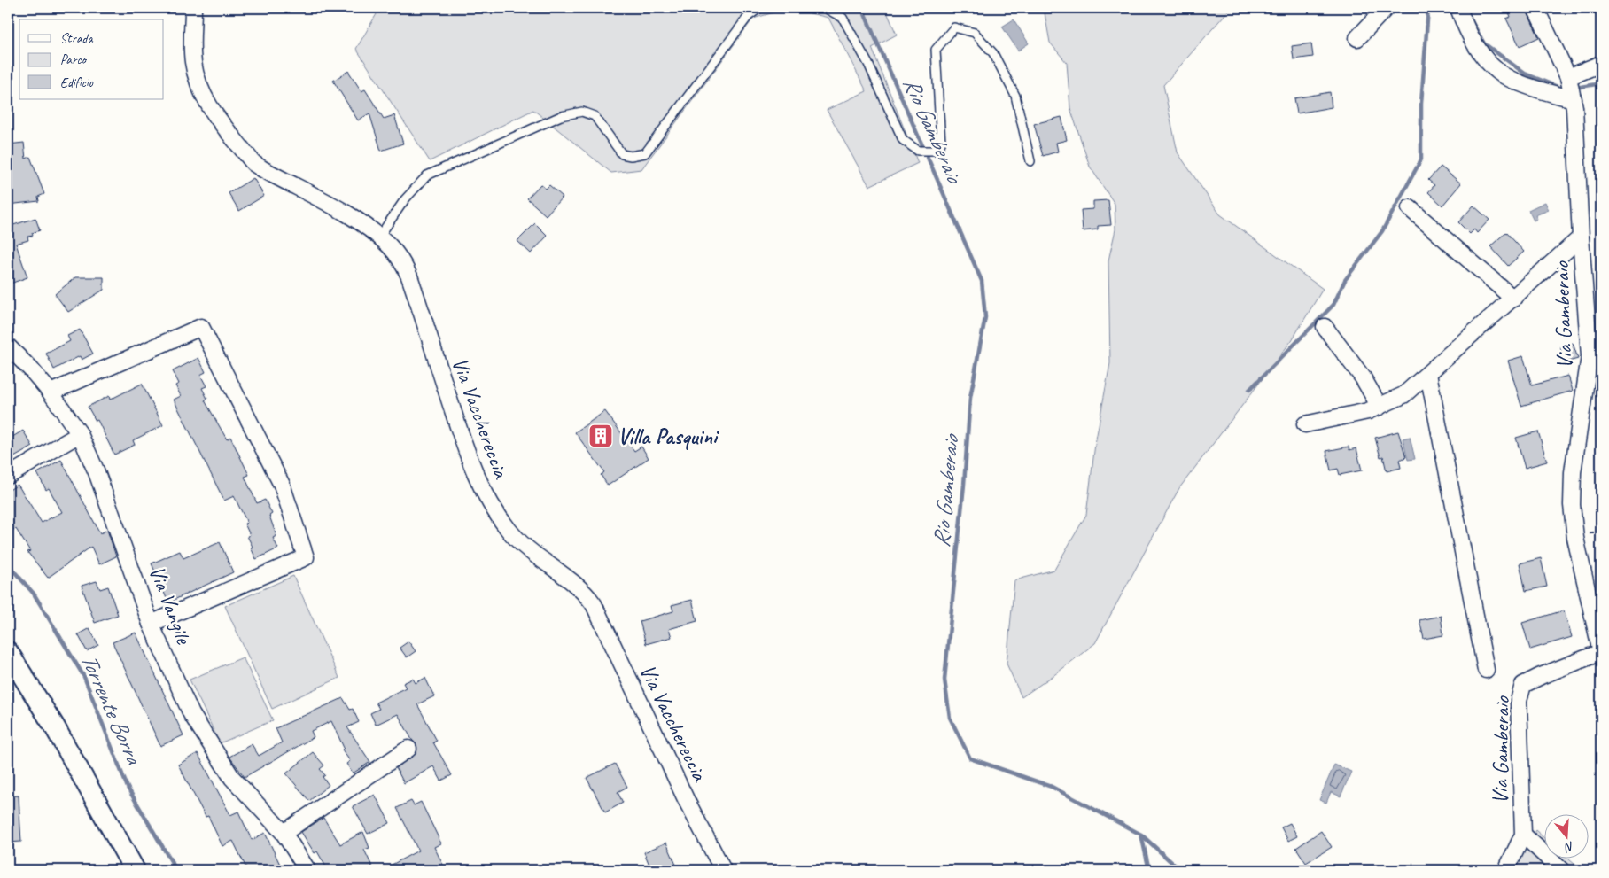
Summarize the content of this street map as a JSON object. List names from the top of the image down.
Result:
{
  "streets": {
    "street": ["Via Gamberaio", "Via Vacchereccia", "Via Vangile"]
  },
  "water": ["Rio Gamberaio", "Torrente Borra"],
  "places": {
    "building": ["Villa Pasquini"]
  },
  "legend": ["Strada", "Parco", "Edificio"],
  "north": "bottom"
}
